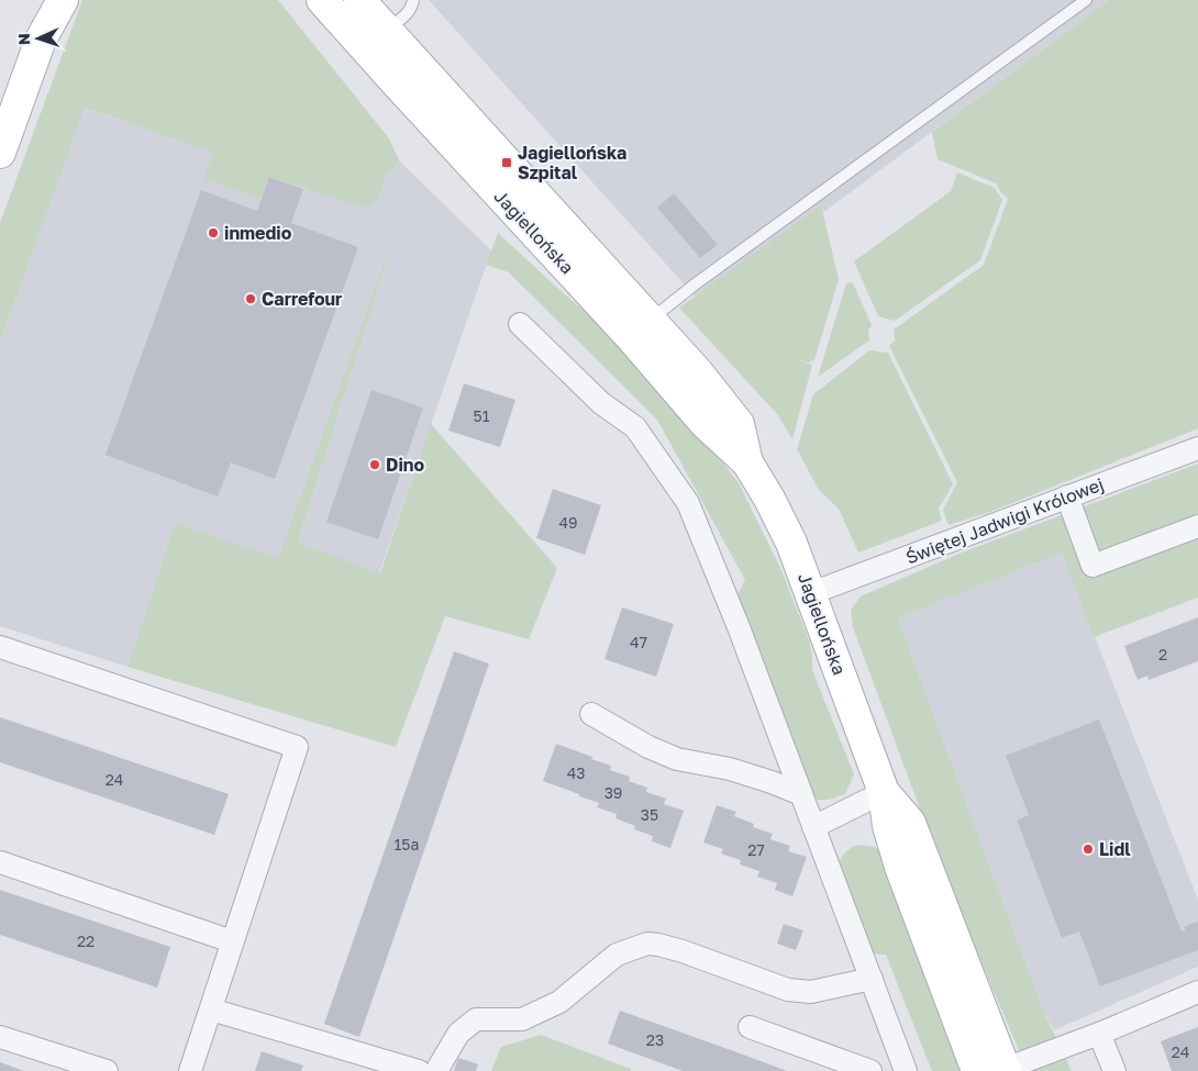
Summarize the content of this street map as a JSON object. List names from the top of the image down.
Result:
{
  "streets": {
    "street": ["Jagiellońska", "Świętej Jadwigi Królowej"]
  },
  "crossings": [
    ["Jagiellońska", "Świętej Jadwigi Królowej"]
  ],
  "places": {
    "transit": ["Jagiellońska Szpital"],
    "other": [
      "inmedio",
      "Carrefour",
      "Dino",
      "Lidl"
    ]
  },
  "house_numbers": [
    "51",
    "49",
    "47",
    "2",
    "43",
    "24",
    "39",
    "35",
    "15a",
    "27",
    "22",
    "23",
    "24"
  ],
  "north": "left"
}
